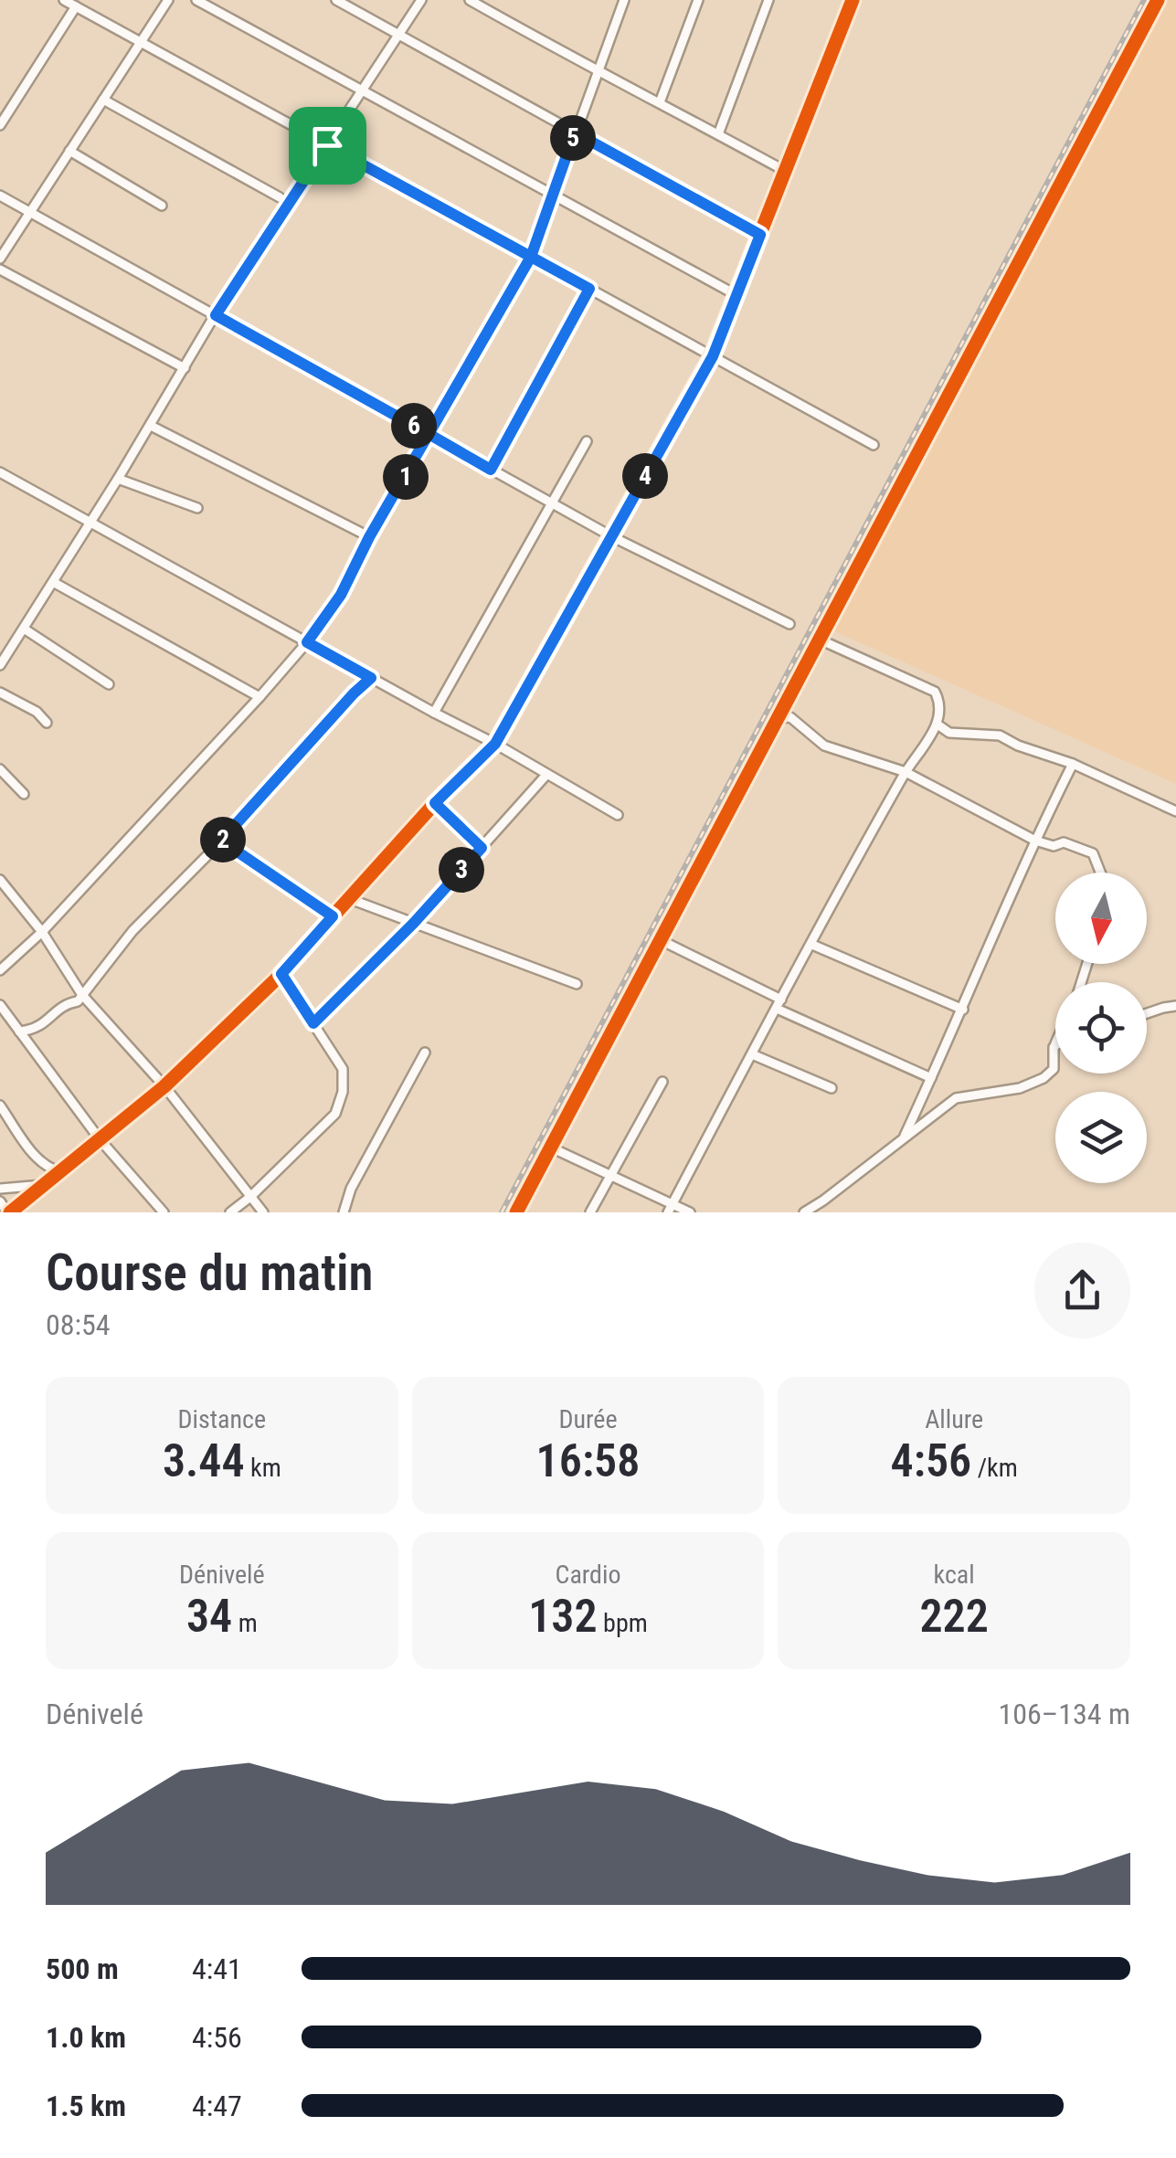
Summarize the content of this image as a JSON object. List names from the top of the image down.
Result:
{
  "north": "bottom",
  "page": {
    "pins": [
      "5",
      "6",
      "4",
      "1",
      "2",
      "3"
    ],
    "heading": ["Course du matin", "08:54"],
    "stats": [
      ["Distance", "3.44 km"],
      ["Durée", "16:58"],
      ["Allure", "4:56 /km"],
      ["Dénivelé", "34 m"],
      ["Cardio", "132 bpm"],
      ["kcal", "222"]
    ],
    "chart": ["Dénivelé", "106–134 m"],
    "list": [
      {
        "name": "500 m",
        "note": "4:41"
      },
      {
        "name": "1.0 km",
        "note": "4:56"
      },
      {
        "name": "1.5 km",
        "note": "4:47"
      }
    ]
  }
}
